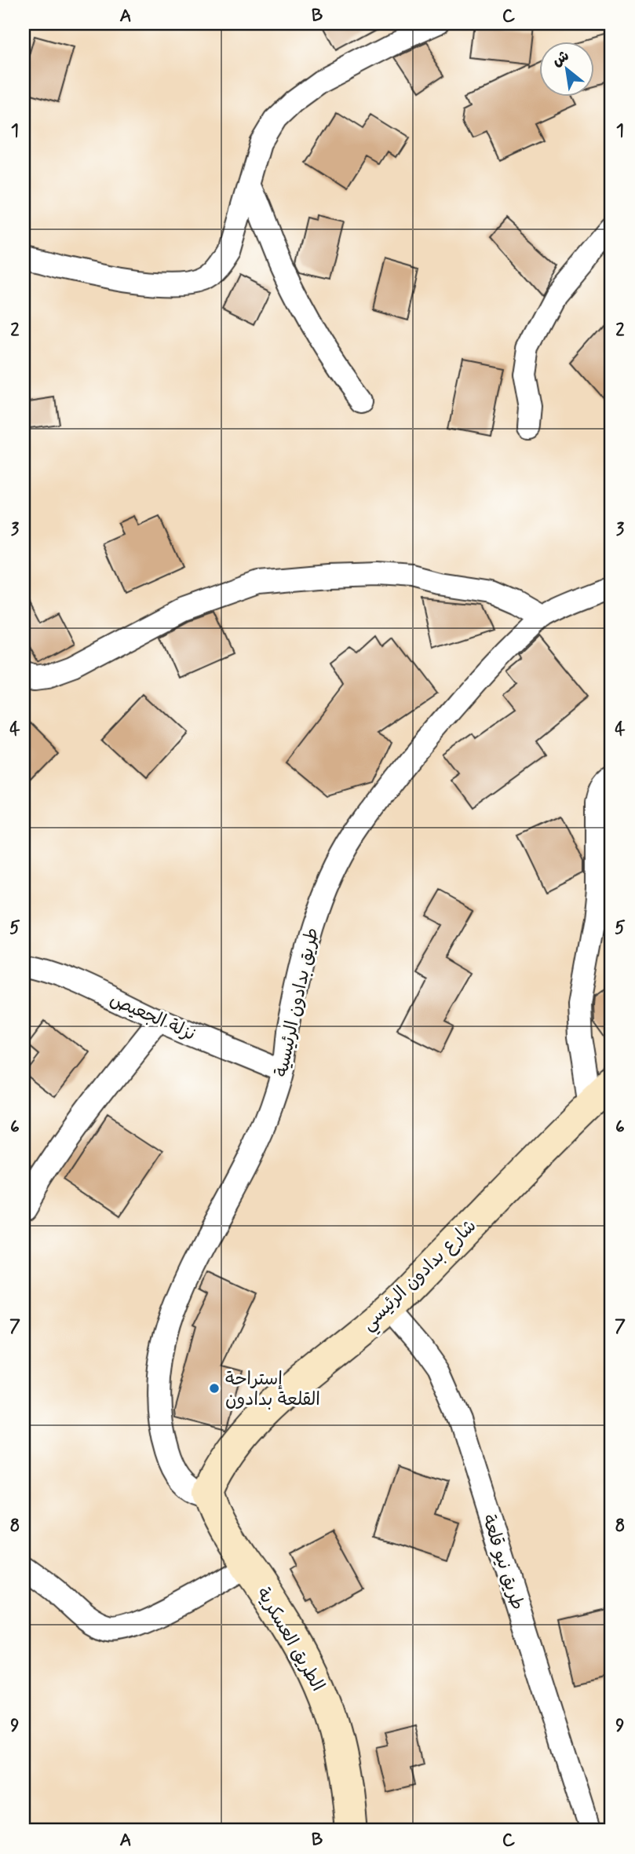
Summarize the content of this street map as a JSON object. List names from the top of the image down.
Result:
{
  "streets": {
    "main road": ["شارع بدادون الرئيسي", "الطريق العسكرية"],
    "street": ["طريق بدادون الرئيسية", "نزلة الجعيص", "طريق نيو قلعة"]
  },
  "crossings": [
    ["طريق بدادون الرئيسية", "نزلة الجعيص"],
    ["طريق بدادون الرئيسية", "شارع بدادون الرئيسي"],
    ["طريق بدادون الرئيسية", "الطريق العسكرية"],
    ["شارع بدادون الرئيسي", "طريق نيو قلعة"],
    ["شارع بدادون الرئيسي", "الطريق العسكرية"]
  ],
  "places": ["إستراحة القلعة بدادون"],
  "north": "top left",
  "grid": {
    "columns": ["A", "B", "C"],
    "rows": [
      "1",
      "2",
      "3",
      "4",
      "5",
      "6",
      "7",
      "8",
      "9"
    ]
  }
}
